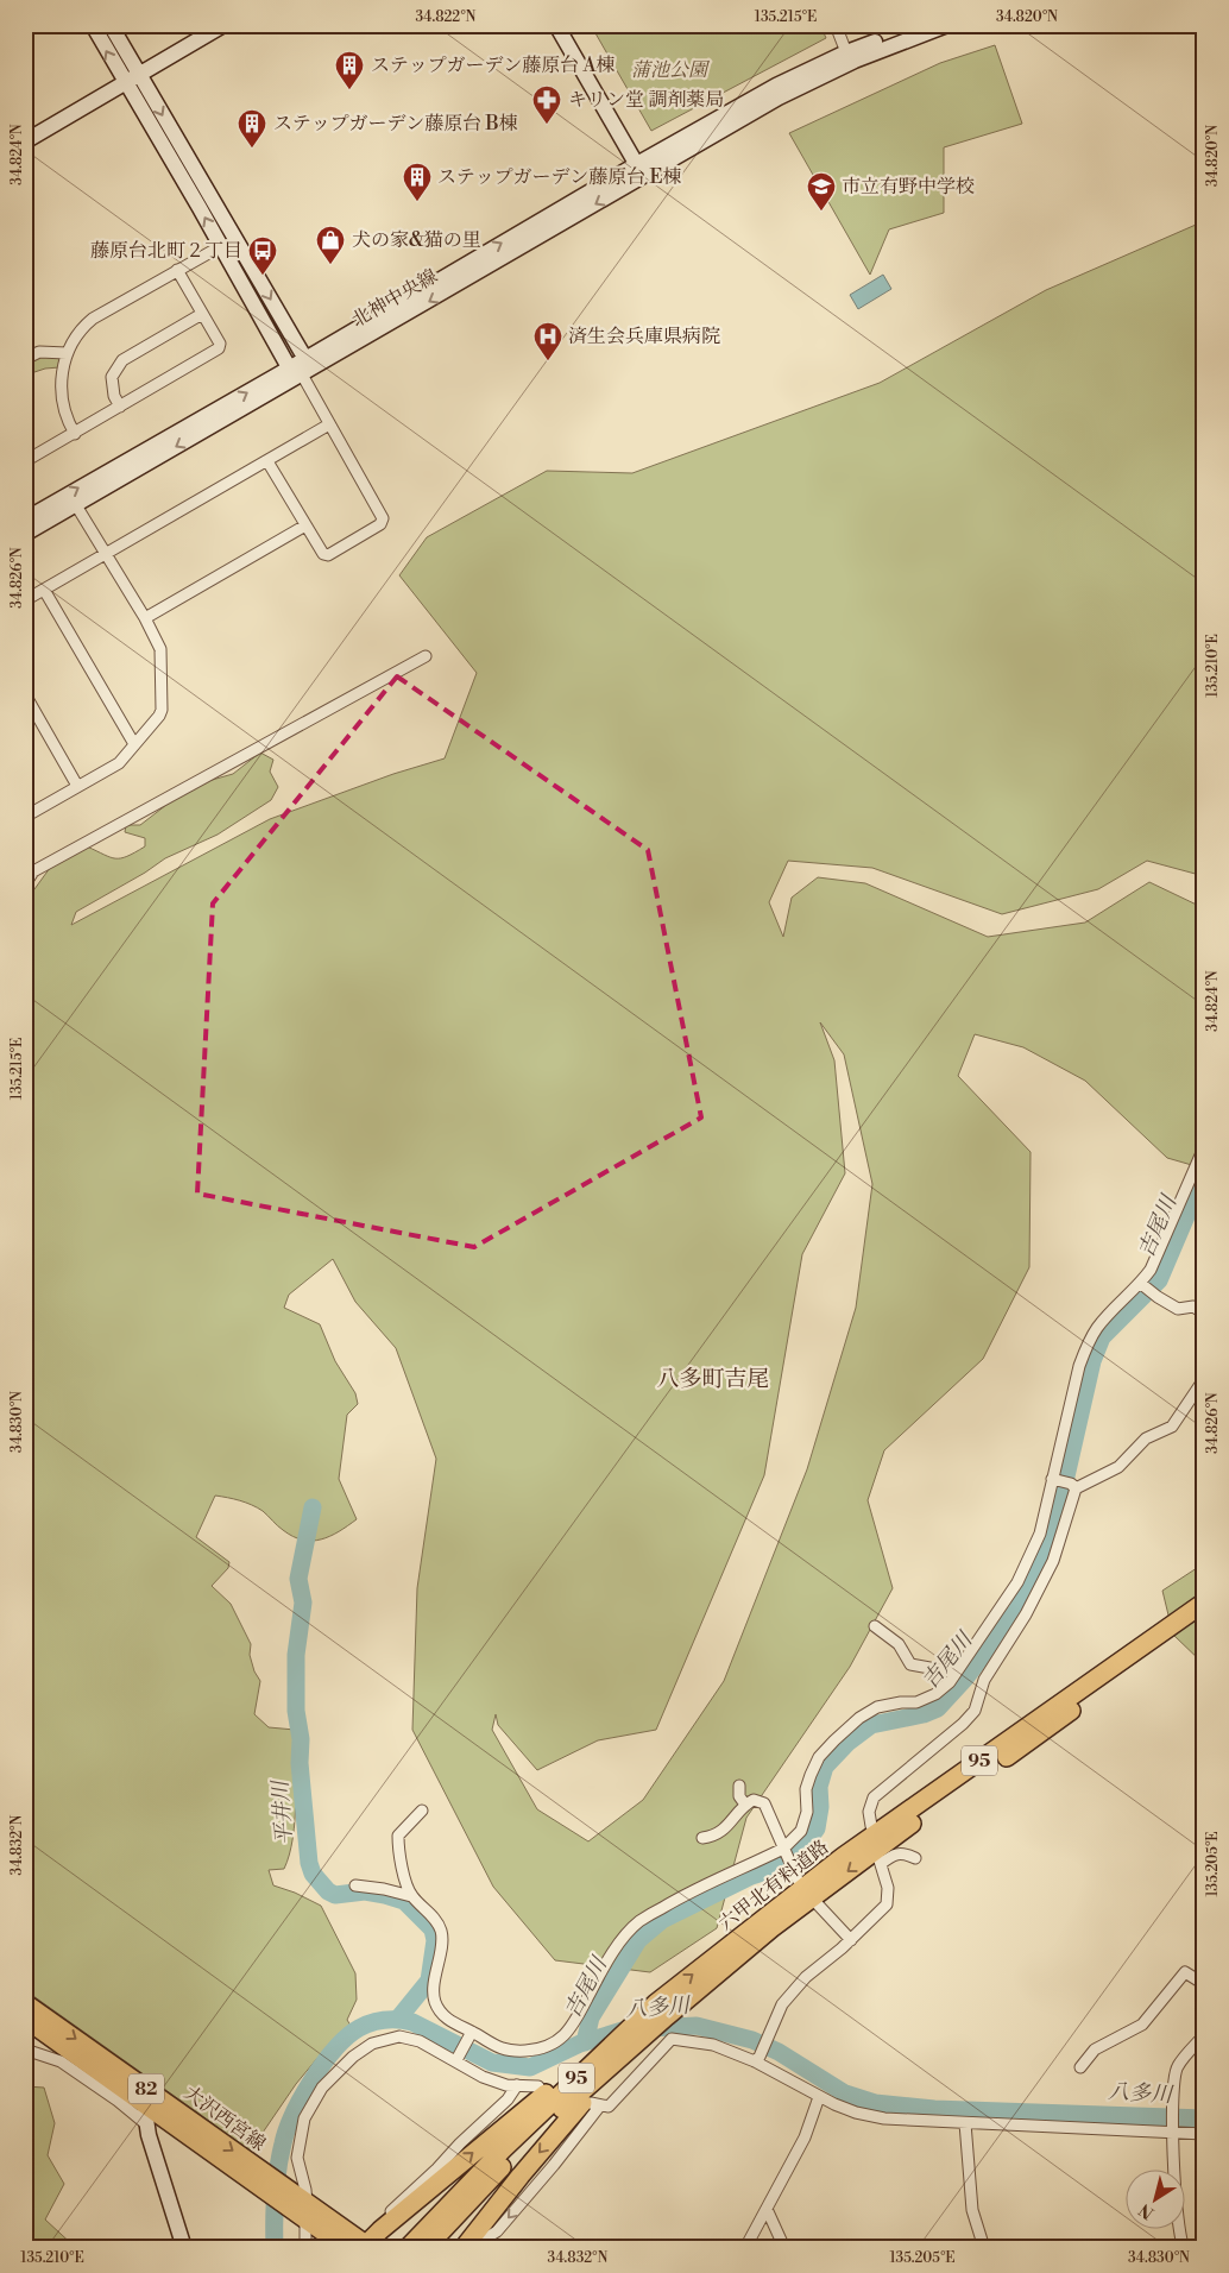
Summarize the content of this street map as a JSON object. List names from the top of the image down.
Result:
{
  "streets": {
    "main road": [
      "95",
      "六甲北有料道路",
      "82",
      "大沢西宮線"
    ],
    "street": ["北神中央線"]
  },
  "districts": ["八多町吉尾"],
  "water": ["吉尾川", "平井川", "八多川"],
  "parks": ["蒲池公園"],
  "places": {
    "building": ["ステップガーデン藤原台 A棟", "ステップガーデン藤原台 B棟", "ステップガーデン藤原台 E棟"],
    "pharmacy": ["キリン堂 調剤薬局"],
    "school or university": ["市立有野中学校"],
    "shop": ["犬の家&猫の里"],
    "bus stop": ["藤原台北町２丁目"],
    "hospital": ["済生会兵庫県病院"]
  },
  "north": "bottom left",
  "coordinates": [
    "34.822°N",
    "135.215°E",
    "34.820°N",
    "34.824°N",
    "34.826°N",
    "135.210°E",
    "34.830°N",
    "34.832°N",
    "135.205°E"
  ]
}
